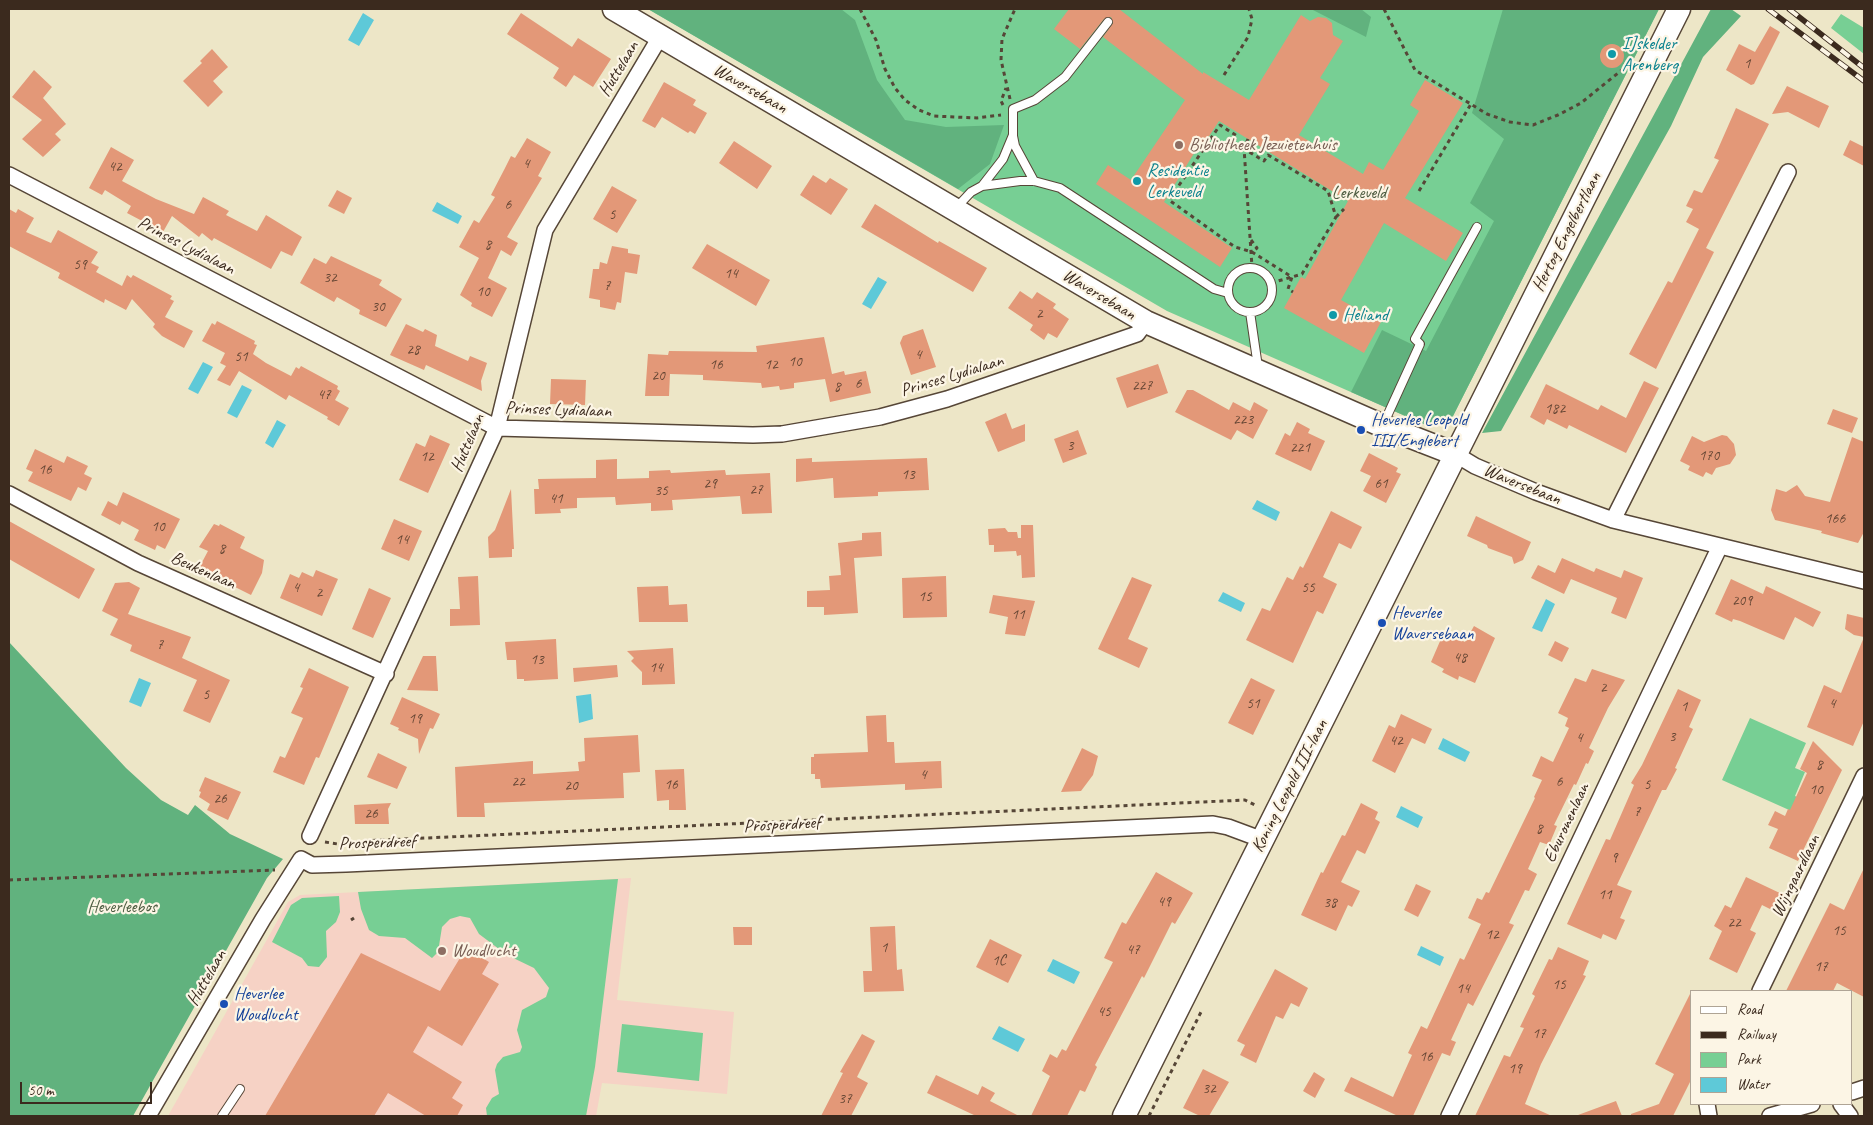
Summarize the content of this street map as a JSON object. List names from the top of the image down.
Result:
{
  "streets": {
    "street": [
      "Huttelaan",
      "Waversebaan",
      "Hertog Engelbertlaan",
      "Prinses Lydialaan",
      "Beukenlaan",
      "Koning Leopold III-laan",
      "Eburonenlaan",
      "Prosperdreef",
      "Wijngaardlaan"
    ]
  },
  "crossings": [
    ["Huttelaan", "Waversebaan"],
    ["Huttelaan", "Prinses Lydialaan"],
    ["Huttelaan", "Beukenlaan"],
    ["Huttelaan", "Prosperdreef"],
    ["Waversebaan", "Hertog Engelbertlaan"],
    ["Waversebaan", "Prinses Lydialaan"],
    ["Waversebaan", "Koning Leopold III-laan"],
    ["Waversebaan", "Eburonenlaan"],
    ["Hertog Engelbertlaan", "Koning Leopold III-laan"],
    ["Koning Leopold III-laan", "Prosperdreef"]
  ],
  "parks": ["Lerkeveld", "Heverleebos"],
  "places": [
    "IJskelder Arenberg",
    "Bibliotheek Jezuietenhuis",
    "Residentie Lerkeveld",
    "Heliand",
    "Heverlee Leopold III/Englebert",
    "Heverlee Waversebaan",
    "Woudlucht",
    "Heverlee Woudlucht"
  ],
  "house_numbers": [
    "1",
    "4",
    "42",
    "6",
    "5",
    "8",
    "59",
    "14",
    "32",
    "7",
    "10",
    "30",
    "2",
    "28",
    "4",
    "51",
    "10",
    "16",
    "12",
    "20",
    "6",
    "227",
    "8",
    "47",
    "182",
    "223",
    "3",
    "221",
    "170",
    "12",
    "16",
    "13",
    "29",
    "61",
    "27",
    "35",
    "41",
    "166",
    "10",
    "14",
    "8",
    "4",
    "55",
    "2",
    "15",
    "209",
    "11",
    "7",
    "48",
    "13",
    "14",
    "2",
    "5",
    "51",
    "4",
    "1",
    "19",
    "3",
    "4",
    "42",
    "8",
    "4",
    "22",
    "6",
    "16",
    "5",
    "20",
    "10",
    "26",
    "7",
    "26",
    "8",
    "9",
    "11",
    "49",
    "38",
    "22",
    "15",
    "12",
    "1",
    "47",
    "1C",
    "17",
    "15",
    "14",
    "45",
    "17",
    "16",
    "19",
    "32",
    "37"
  ],
  "legend": [
    "Road",
    "Railway",
    "Park",
    "Water"
  ],
  "scale_bar": "50 m"
}
